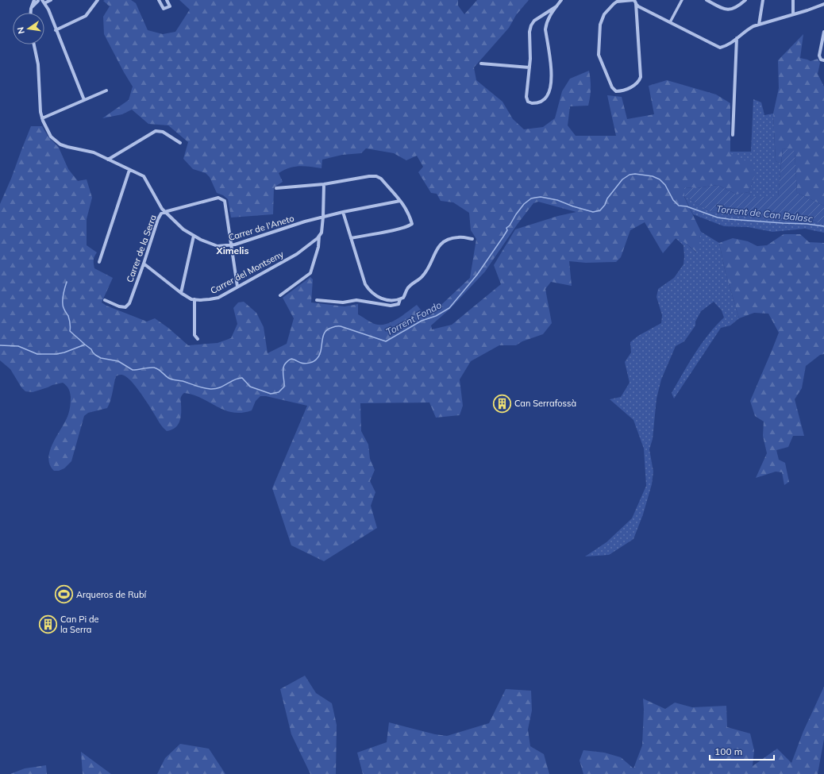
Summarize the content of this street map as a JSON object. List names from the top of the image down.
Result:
{
  "streets": {
    "street": ["Carrer de l'Aneto", "Carrer de la Serra", "Carrer del Montseny"]
  },
  "crossings": [
    ["Carrer de l'Aneto", "Carrer de la Serra"],
    ["Carrer de la Serra", "Carrer del Montseny"]
  ],
  "districts": ["Ximelis"],
  "water": ["Torrent de Can Balasc", "Torrent Fondo"],
  "places": {
    "building": ["Can Serrafossà", "Can Pi de la Serra"],
    "sports": ["Arqueros de Rubí"]
  },
  "scale_bar": "100 m",
  "north": "left"
}
